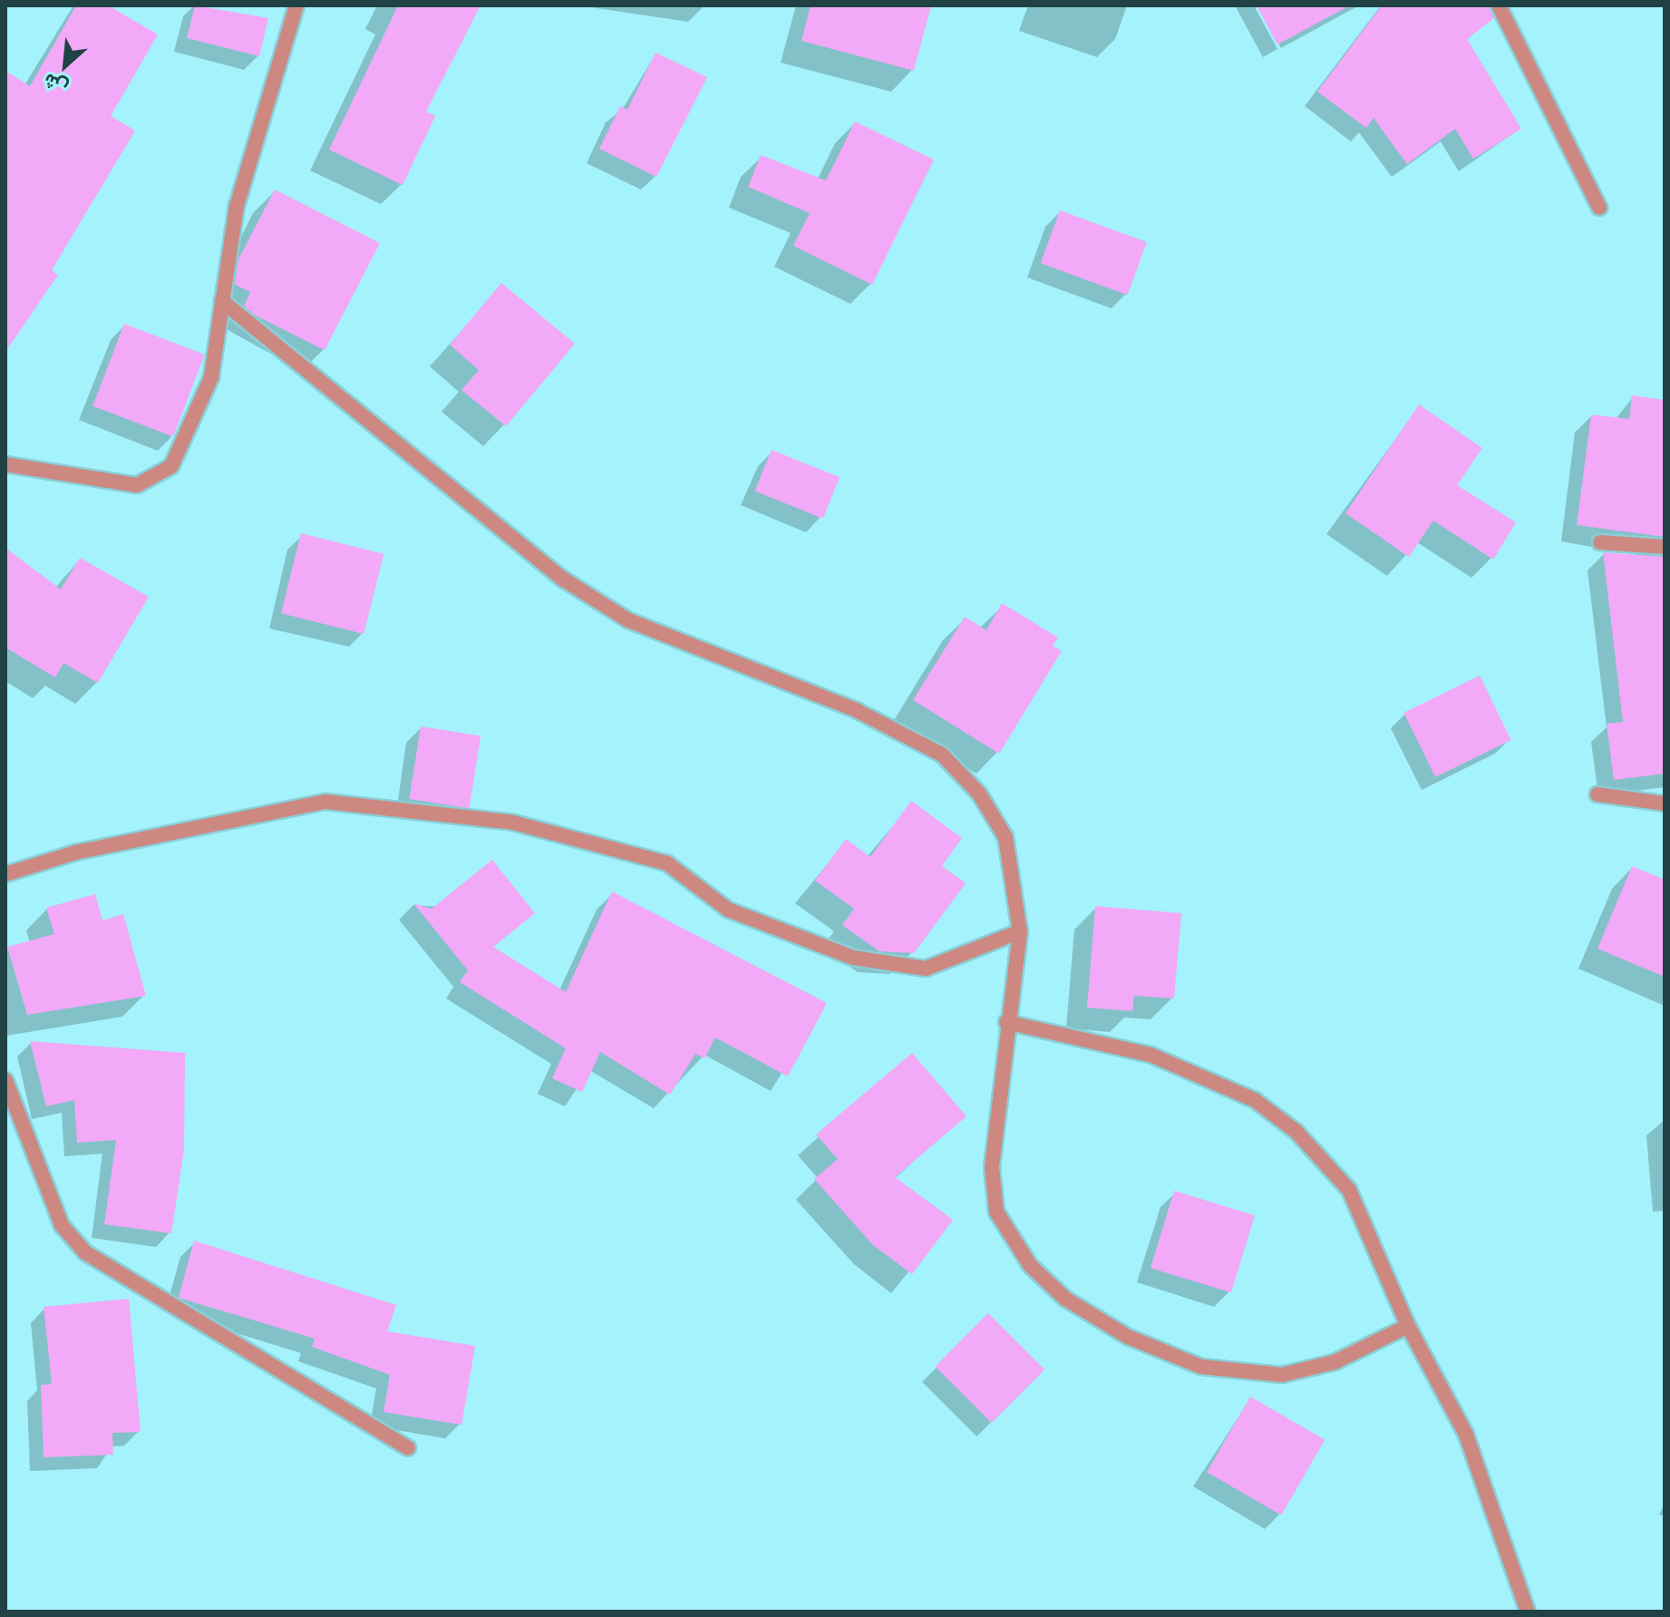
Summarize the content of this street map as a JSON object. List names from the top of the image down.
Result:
{
  "north": "bottom left"
}
